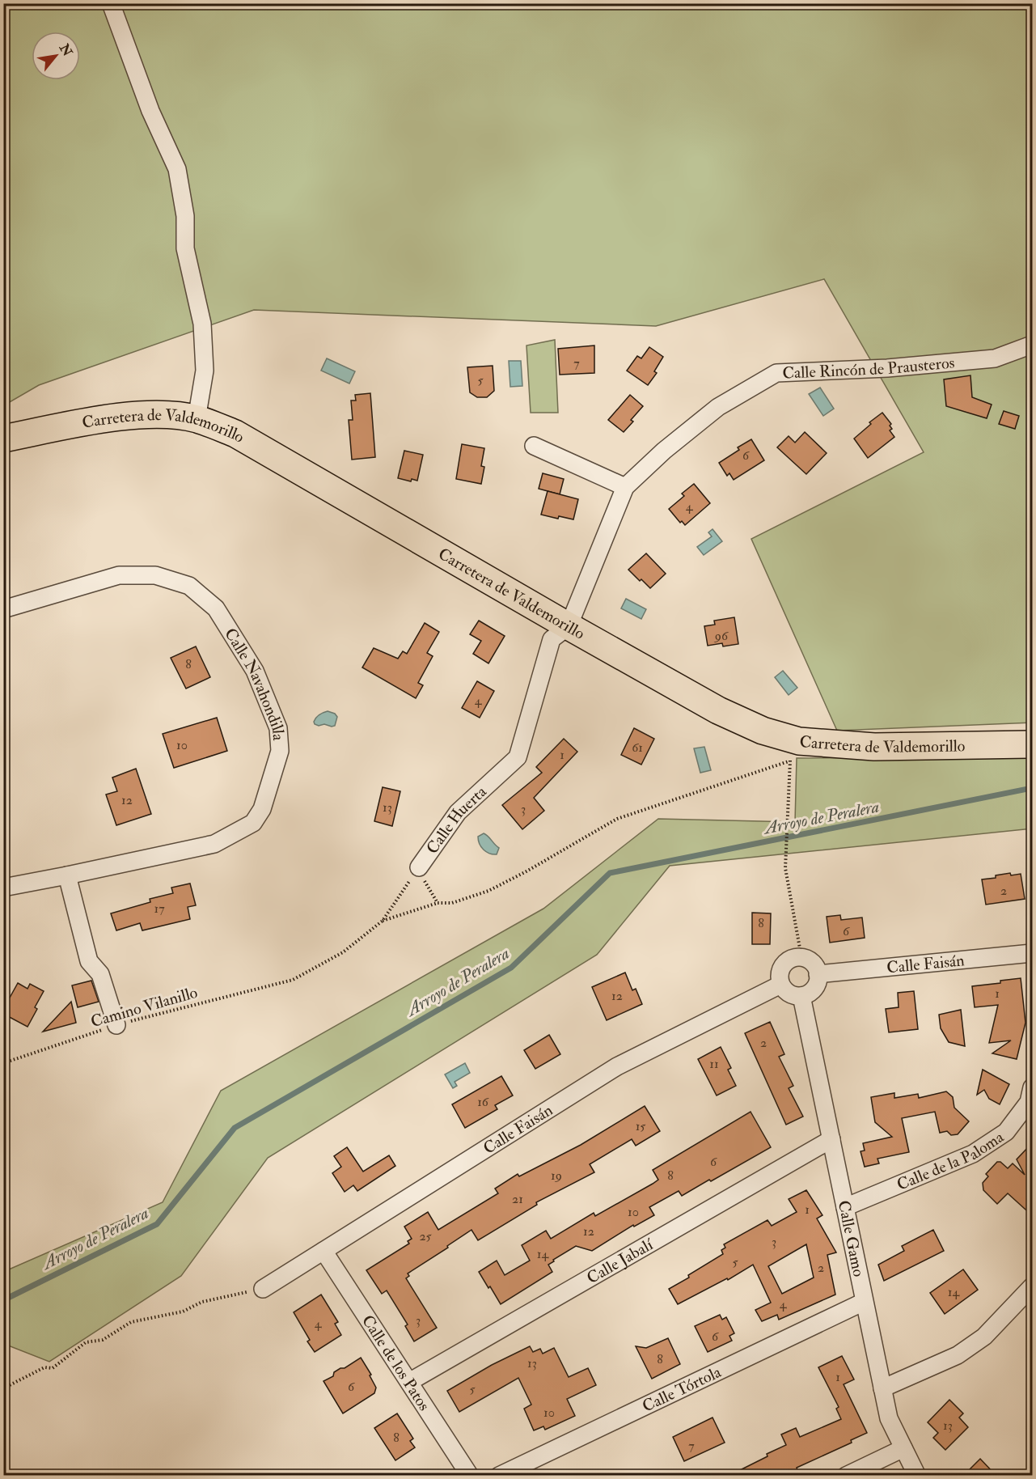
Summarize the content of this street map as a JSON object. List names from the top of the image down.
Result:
{
  "streets": {
    "main road": ["Carretera de Valdemorillo"],
    "street": [
      "Calle Rincón de Prausteros",
      "Calle Navahondilla",
      "Calle Huerta",
      "Calle Faisán",
      "Calle de la Paloma",
      "Calle Gamo",
      "Calle Jabalí",
      "Calle de los Patos",
      "Calle Tórtola"
    ],
    "path": ["Camino Vilanillo"]
  },
  "crossings": [
    ["Calle Rincón de Prausteros", "Carretera de Valdemorillo"],
    ["Calle Rincón de Prausteros", "Calle Huerta"],
    ["Carretera de Valdemorillo", "Calle Huerta"],
    ["Calle Huerta", "Camino Vilanillo"],
    ["Calle Faisán", "Calle Gamo"],
    ["Calle Faisán", "Calle de los Patos"],
    ["Calle de la Paloma", "Calle Gamo"],
    ["Calle Gamo", "Calle Jabalí"],
    ["Calle Gamo", "Calle Tórtola"],
    ["Calle Jabalí", "Calle de los Patos"]
  ],
  "water": ["Arroyo de Peralera"],
  "house_numbers": [
    "7",
    "5",
    "6",
    "4",
    "96",
    "8",
    "4",
    "10",
    "61",
    "1",
    "12",
    "13",
    "3",
    "2",
    "17",
    "8",
    "6",
    "1",
    "12",
    "2",
    "11",
    "16",
    "15",
    "6",
    "19",
    "8",
    "21",
    "1",
    "10",
    "12",
    "25",
    "3",
    "14",
    "5",
    "2",
    "14",
    "4",
    "3",
    "4",
    "6",
    "8",
    "13",
    "1",
    "6",
    "5",
    "10",
    "13",
    "8",
    "7"
  ],
  "north": "top right"
}
